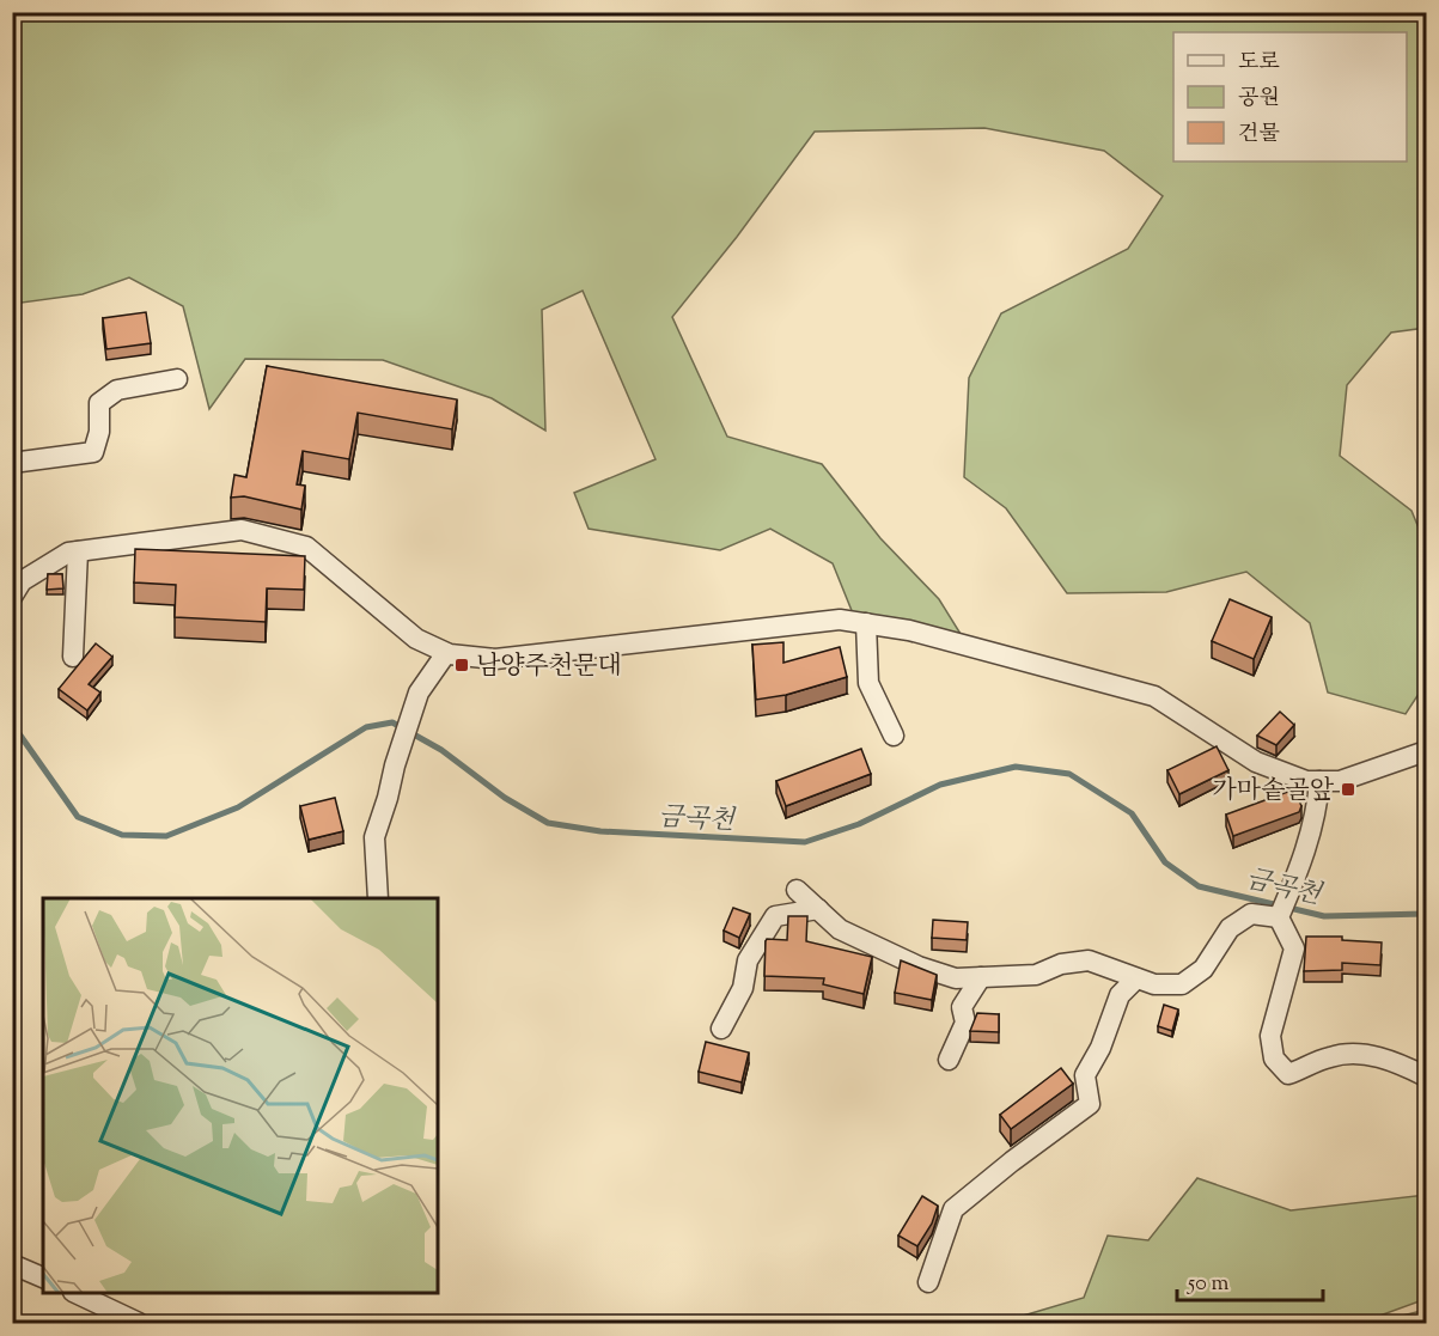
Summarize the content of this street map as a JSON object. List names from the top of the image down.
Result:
{
  "water": ["금곡천"],
  "places": {
    "transit": ["남양주천문대", "가마솥골앞"]
  },
  "legend": ["도로", "공원", "건물"],
  "scale_bar": "50 m"
}
